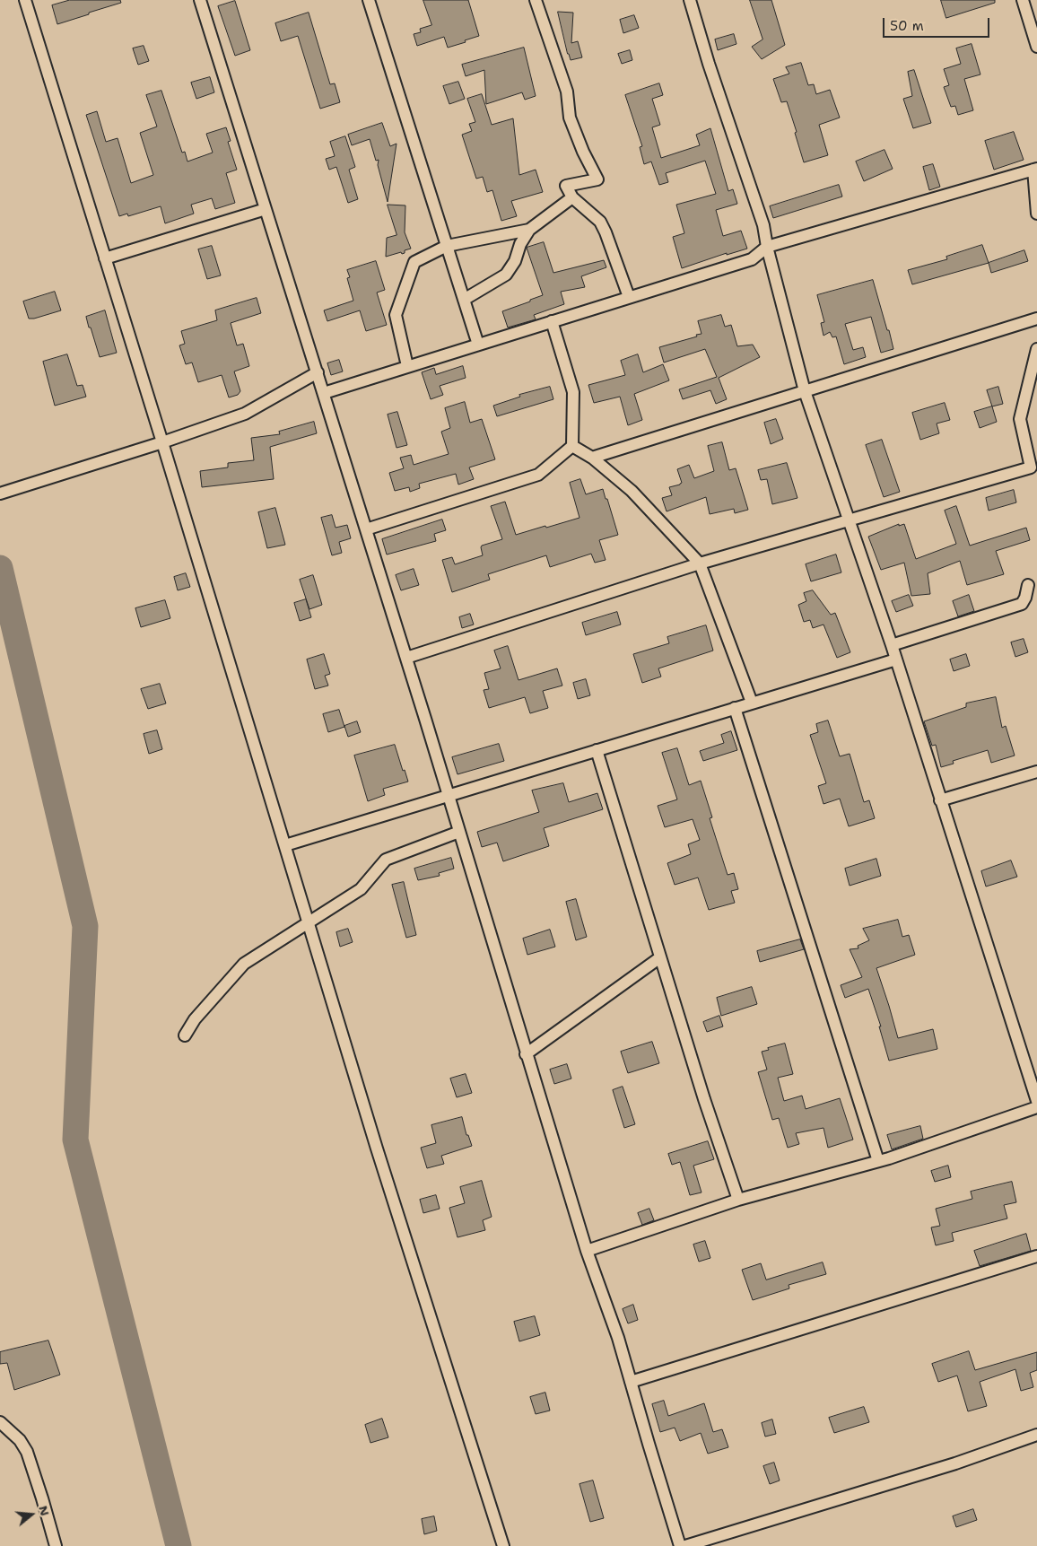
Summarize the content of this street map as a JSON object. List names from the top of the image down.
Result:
{
  "scale_bar": "50 m",
  "north": "right"
}
